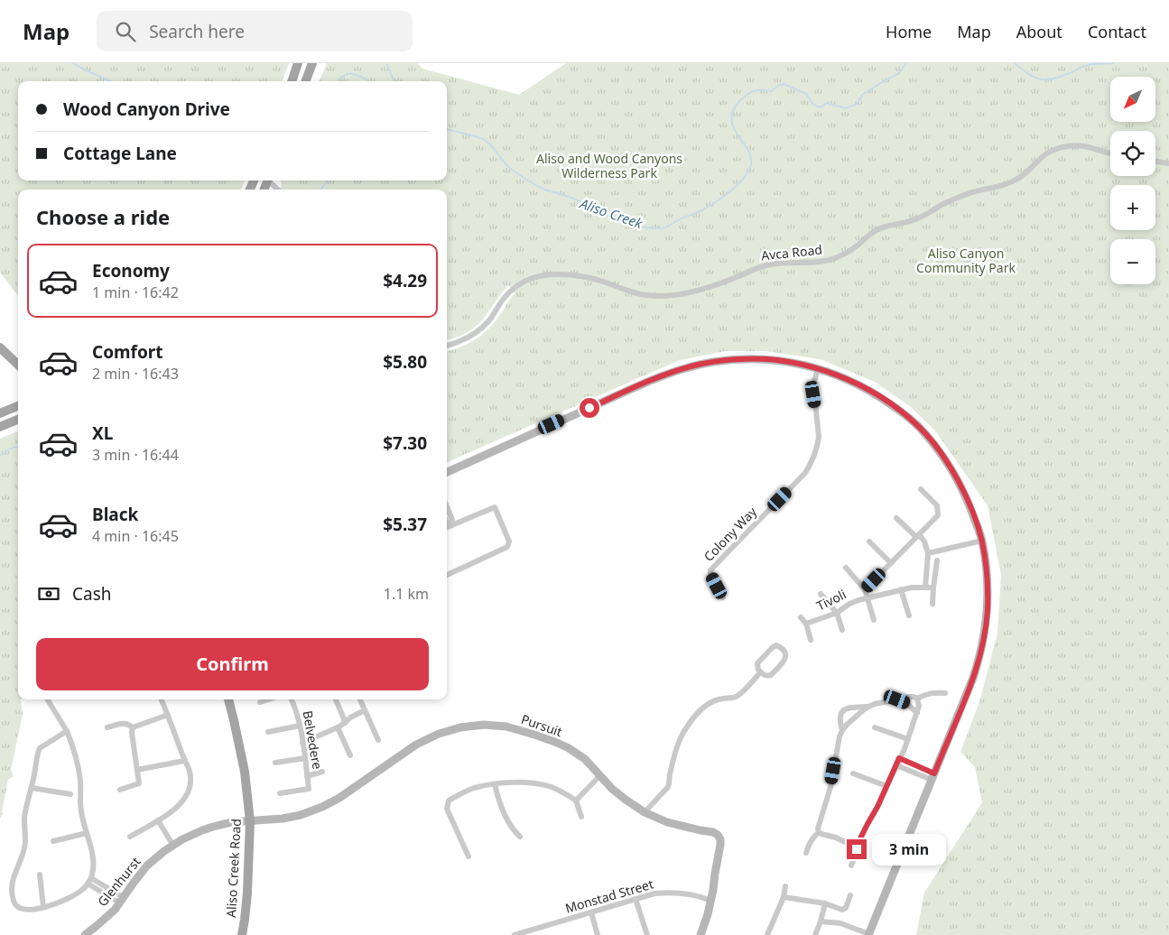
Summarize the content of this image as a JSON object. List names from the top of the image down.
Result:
{
  "streets": {
    "main road": ["Pursuit", "Aliso Creek Road", "Glenhurst"],
    "street": [
      "Avca Road",
      "Colony Way",
      "Tivoli",
      "Belvedere",
      "Monstad Street"
    ]
  },
  "crossings": [
    ["Pursuit", "Aliso Creek Road"],
    ["Pursuit", "Glenhurst"],
    ["Pursuit", "Monstad Street"],
    ["Aliso Creek Road", "Glenhurst"]
  ],
  "water": ["Aliso Creek"],
  "parks": ["Aliso and Wood Canyons Wilderness Park", "Aliso Canyon Community Park"],
  "north": "bottom left",
  "page": {
    "header": "Map",
    "search": "Search here",
    "nav": [
      "Home",
      "Map",
      "About",
      "Contact"
    ],
    "map_buttons": ["+", "−"],
    "banner": ["Wood Canyon Drive", "Cottage Lane"],
    "heading": "Choose a ride",
    "list": [
      {
        "name": "Economy",
        "note": "1 min · 16:42",
        "value": "$4.29"
      },
      {
        "name": "Comfort",
        "note": "2 min · 16:43",
        "value": "$5.80"
      },
      {
        "name": "XL",
        "note": "3 min · 16:44",
        "value": "$7.30"
      },
      {
        "name": "Black",
        "note": "4 min · 16:45",
        "value": "$5.37"
      }
    ],
    "pay": ["Cash", "1.1 km"],
    "buttons": "Confirm",
    "bubble": "3 min"
  }
}
